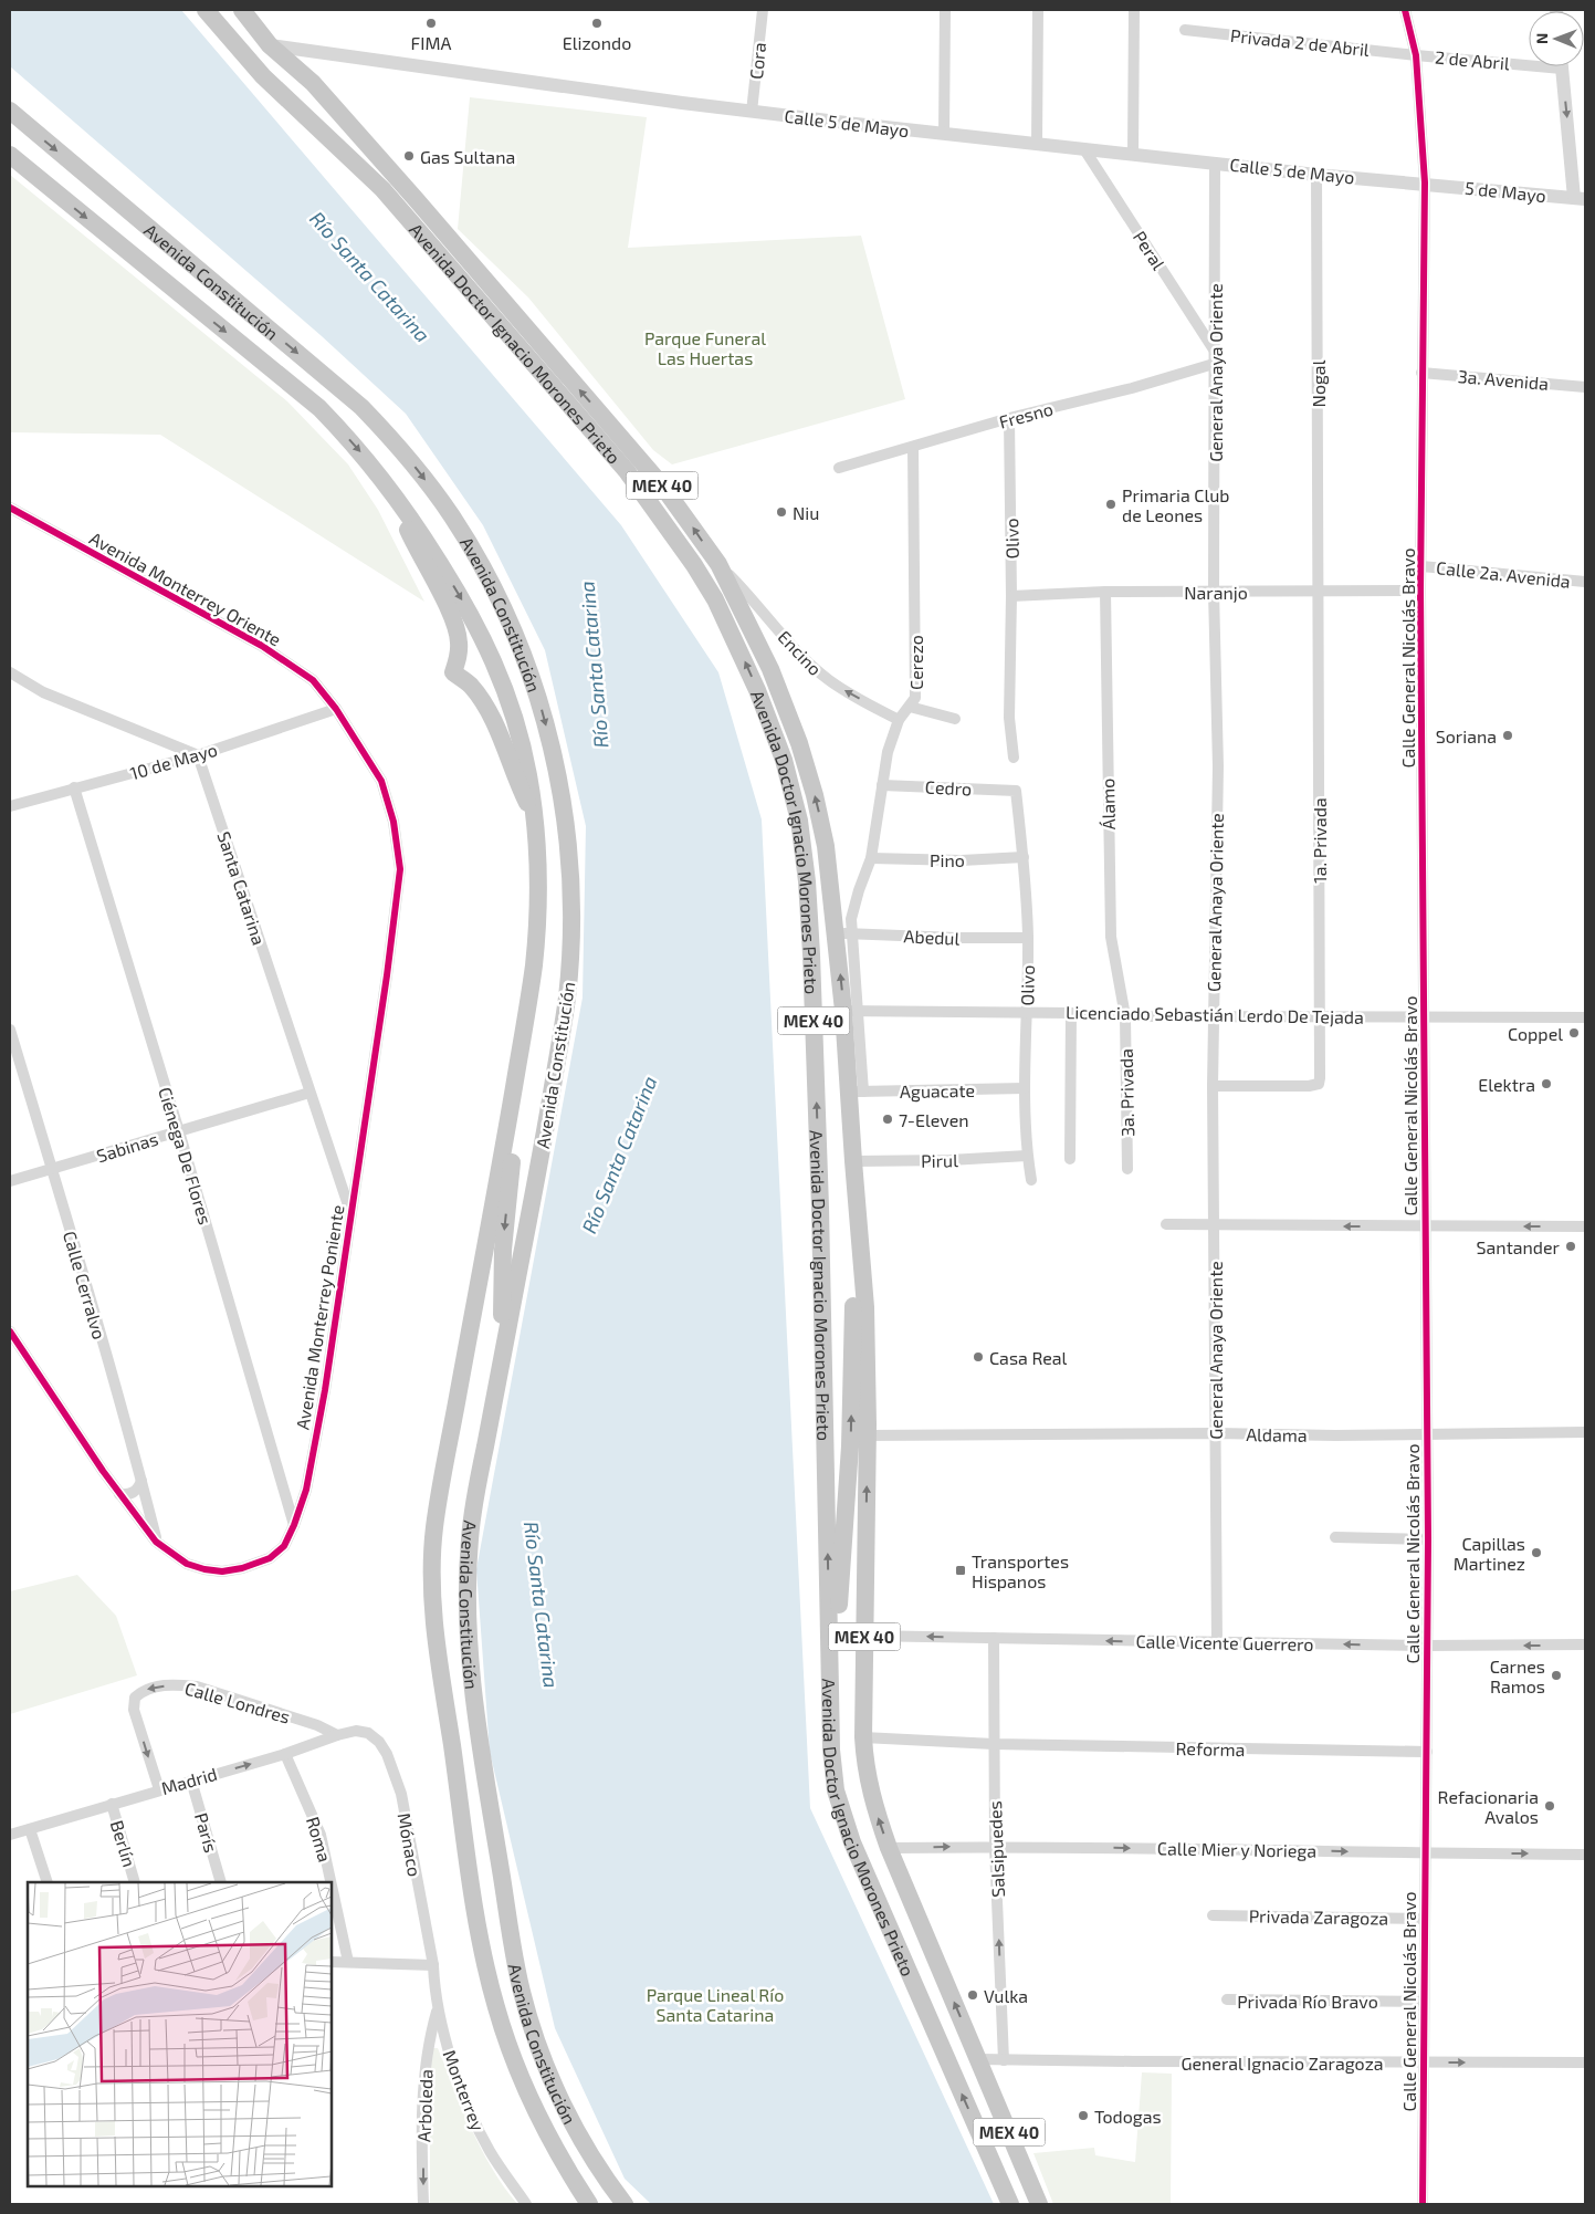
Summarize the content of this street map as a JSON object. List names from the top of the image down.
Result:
{
  "streets": {
    "highway": ["Avenida Constitución", "Avenida Doctor Ignacio Morones Prieto", "MEX 40"],
    "street": [
      "Privada 2 de Abril",
      "2 de Abril",
      "Cora",
      "Calle 5 de Mayo",
      "5 de Mayo",
      "Peral",
      "General Anaya Oriente",
      "3a. Avenida",
      "Nogal",
      "Fresno",
      "Olivo",
      "Calle 2a. Avenida",
      "Avenida Monterrey Oriente",
      "Naranjo",
      "Encino",
      "Calle General Nicolás Bravo",
      "Cerezo",
      "10 de Mayo",
      "Cedro",
      "Álamo",
      "1a. Privada",
      "Pino",
      "Santa Catarina",
      "Abedul",
      "Licenciado Sebastián Lerdo De Tejada",
      "Aguacate",
      "3a. Privada",
      "Sabinas",
      "Ciénega De Flores",
      "Pirul",
      "Calle Cerralvo",
      "Avenida Monterrey Poniente",
      "Aldama",
      "Calle Vicente Guerrero",
      "Calle Londres",
      "Reforma",
      "Madrid",
      "París",
      "Roma",
      "Berlín",
      "Mónaco",
      "Salsipuedes",
      "Calle Mier y Noriega",
      "Privada Zaragoza",
      "Privada Río Bravo",
      "General Ignacio Zaragoza",
      "Monterrey",
      "Arboleda"
    ]
  },
  "crossings": [
    ["Privada 2 de Abril", "2 de Abril"],
    ["Privada 2 de Abril", "Calle General Nicolás Bravo"],
    ["2 de Abril", "Calle General Nicolás Bravo"],
    ["Cora", "Calle 5 de Mayo"],
    ["Calle 5 de Mayo", "5 de Mayo"],
    ["Calle 5 de Mayo", "Peral"],
    ["Calle 5 de Mayo", "Avenida Doctor Ignacio Morones Prieto"],
    ["Calle 5 de Mayo", "General Anaya Oriente"],
    ["Calle 5 de Mayo", "Nogal"],
    ["Calle 5 de Mayo", "Calle General Nicolás Bravo"],
    ["5 de Mayo", "Calle General Nicolás Bravo"],
    ["Peral", "General Anaya Oriente"],
    ["Avenida Doctor Ignacio Morones Prieto", "Encino"],
    ["Avenida Doctor Ignacio Morones Prieto", "Cerezo"],
    ["Avenida Doctor Ignacio Morones Prieto", "Abedul"],
    ["Avenida Doctor Ignacio Morones Prieto", "Licenciado Sebastián Lerdo De Tejada"],
    ["Avenida Doctor Ignacio Morones Prieto", "Aguacate"],
    ["Avenida Doctor Ignacio Morones Prieto", "Pirul"],
    ["Avenida Doctor Ignacio Morones Prieto", "Aldama"],
    ["Avenida Doctor Ignacio Morones Prieto", "Calle Vicente Guerrero"],
    ["Avenida Doctor Ignacio Morones Prieto", "Reforma"],
    ["Avenida Doctor Ignacio Morones Prieto", "Calle Mier y Noriega"],
    ["Avenida Doctor Ignacio Morones Prieto", "General Ignacio Zaragoza"],
    ["General Anaya Oriente", "Fresno"],
    ["General Anaya Oriente", "Naranjo"],
    ["General Anaya Oriente", "1a. Privada"],
    ["General Anaya Oriente", "Licenciado Sebastián Lerdo De Tejada"],
    ["General Anaya Oriente", "Aldama"],
    ["General Anaya Oriente", "Calle Vicente Guerrero"],
    ["3a. Avenida", "Calle General Nicolás Bravo"],
    ["Nogal", "Naranjo"],
    ["Nogal", "1a. Privada"],
    ["Fresno", "Olivo"],
    ["Fresno", "Cerezo"],
    ["Olivo", "Naranjo"],
    ["Olivo", "Cedro"],
    ["Olivo", "Pino"],
    ["Olivo", "Abedul"],
    ["Olivo", "Licenciado Sebastián Lerdo De Tejada"],
    ["Olivo", "Aguacate"],
    ["Olivo", "Pirul"],
    ["Calle 2a. Avenida", "Calle General Nicolás Bravo"],
    ["Avenida Monterrey Oriente", "10 de Mayo"],
    ["Avenida Monterrey Oriente", "Avenida Monterrey Poniente"],
    ["Naranjo", "Calle General Nicolás Bravo"],
    ["Naranjo", "Álamo"],
    ["Naranjo", "1a. Privada"],
    ["Encino", "Cerezo"],
    ["Calle General Nicolás Bravo", "Licenciado Sebastián Lerdo De Tejada"],
    ["Calle General Nicolás Bravo", "Aldama"],
    ["Calle General Nicolás Bravo", "Calle Vicente Guerrero"],
    ["Calle General Nicolás Bravo", "Reforma"],
    ["Calle General Nicolás Bravo", "Calle Mier y Noriega"],
    ["Calle General Nicolás Bravo", "Privada Zaragoza"],
    ["Calle General Nicolás Bravo", "Privada Río Bravo"],
    ["Calle General Nicolás Bravo", "General Ignacio Zaragoza"],
    ["Cerezo", "Cedro"],
    ["Cerezo", "Pino"],
    ["Cerezo", "Abedul"],
    ["10 de Mayo", "Santa Catarina"],
    ["10 de Mayo", "Ciénega De Flores"],
    ["10 de Mayo", "Avenida Monterrey Poniente"],
    ["Álamo", "Licenciado Sebastián Lerdo De Tejada"],
    ["Álamo", "3a. Privada"],
    ["1a. Privada", "Licenciado Sebastián Lerdo De Tejada"],
    ["Santa Catarina", "Sabinas"],
    ["Santa Catarina", "Avenida Monterrey Poniente"],
    ["Licenciado Sebastián Lerdo De Tejada", "3a. Privada"],
    ["Sabinas", "Ciénega De Flores"],
    ["Sabinas", "Calle Cerralvo"],
    ["Ciénega De Flores", "Avenida Monterrey Poniente"],
    ["Calle Cerralvo", "Avenida Monterrey Poniente"],
    ["Calle Vicente Guerrero", "Salsipuedes"],
    ["Calle Londres", "Madrid"],
    ["Reforma", "Salsipuedes"],
    ["Madrid", "París"],
    ["Madrid", "Roma"],
    ["Madrid", "Berlín"],
    ["Madrid", "Mónaco"],
    ["Mónaco", "Monterrey"],
    ["Salsipuedes", "Calle Mier y Noriega"],
    ["Salsipuedes", "General Ignacio Zaragoza"],
    ["Monterrey", "Arboleda"]
  ],
  "one_way": [
    "Avenida Constitución",
    "Encino",
    "Calle Vicente Guerrero",
    "Salsipuedes",
    "Calle Mier y Noriega",
    "Arboleda"
  ],
  "water": ["Río Santa Catarina"],
  "parks": ["Parque Funeral Las Huertas", "Parque Lineal Río Santa Catarina"],
  "places": {
    "other": [
      "FIMA",
      "Elizondo",
      "Gas Sultana",
      "Primaria Club de Leones",
      "Niu",
      "Soriana",
      "Coppel",
      "Elektra",
      "7-Eleven",
      "Santander",
      "Casa Real",
      "Capillas Martinez",
      "Carnes Ramos",
      "Refacionaria Avalos",
      "Vulka",
      "Todogas"
    ],
    "transit": ["Transportes Hispanos"]
  },
  "north": "left"
}
